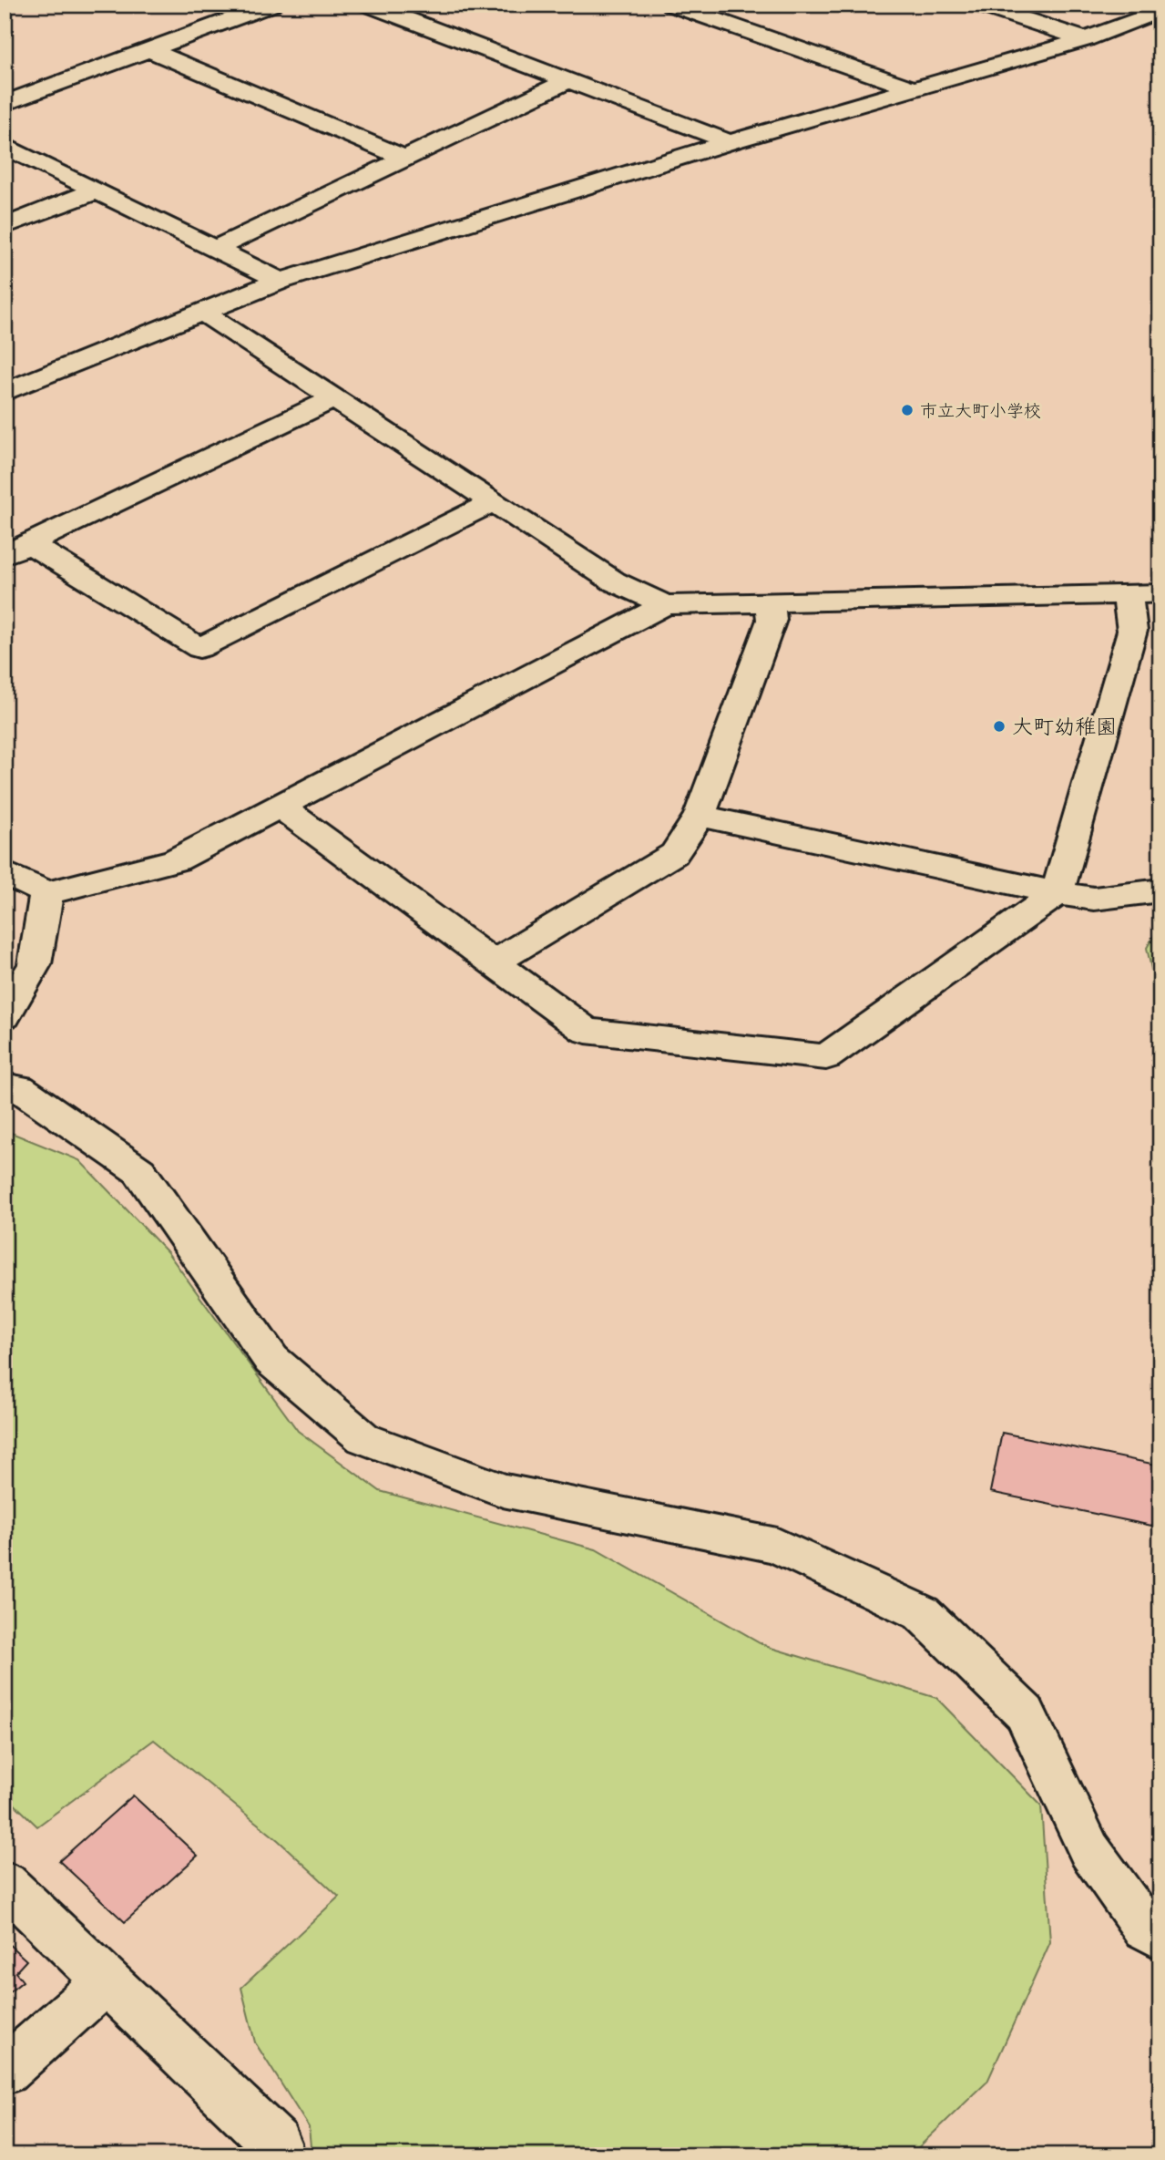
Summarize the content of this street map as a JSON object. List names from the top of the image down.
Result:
{
  "places": ["市立大町小学校", "大町幼稚園"]
}
